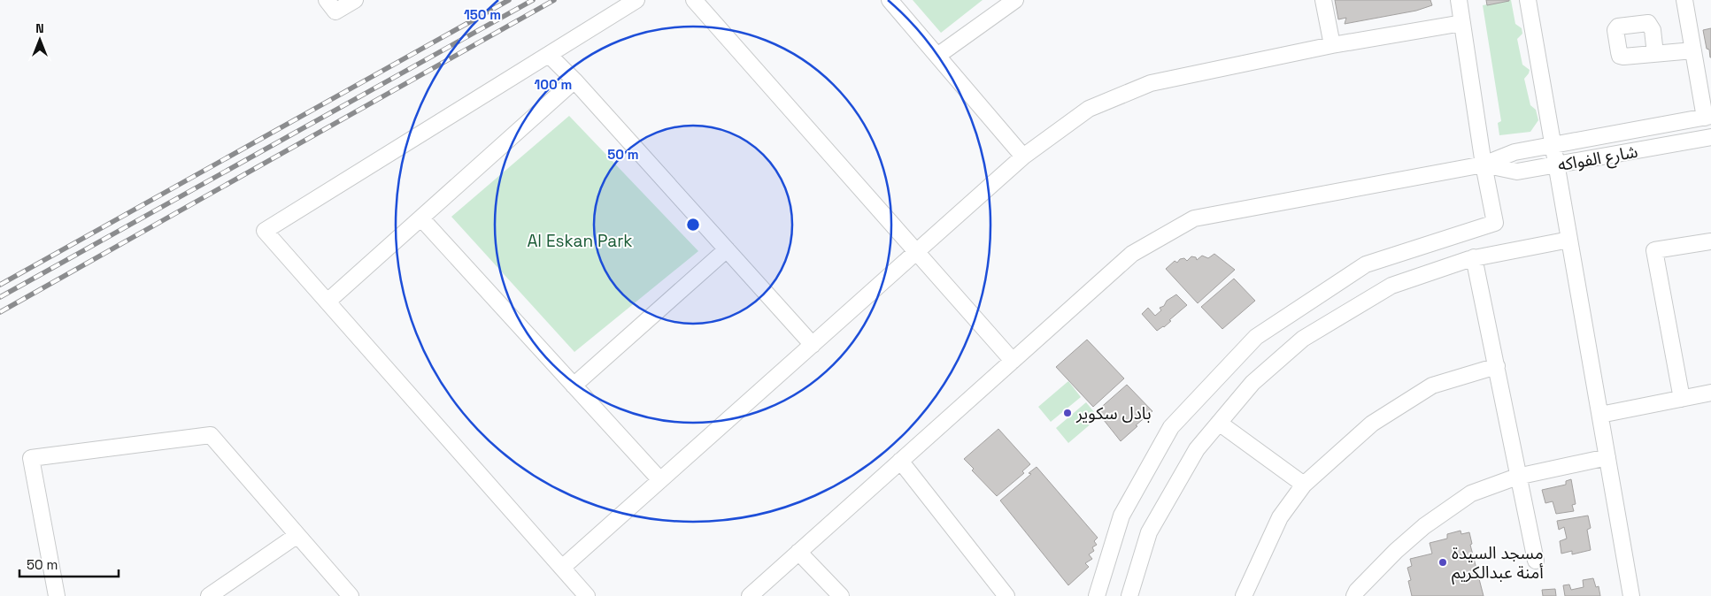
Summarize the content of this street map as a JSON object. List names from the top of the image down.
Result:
{
  "streets": {
    "street": ["شارع الفواكه"]
  },
  "parks": ["Al Eskan Park"],
  "places": ["بادل سكوير", "مسجد السيدة أمنة عبدالكريم"],
  "scale_bar": "50 m",
  "north": "top",
  "rings": ["150 m", "100 m", "50 m"]
}
